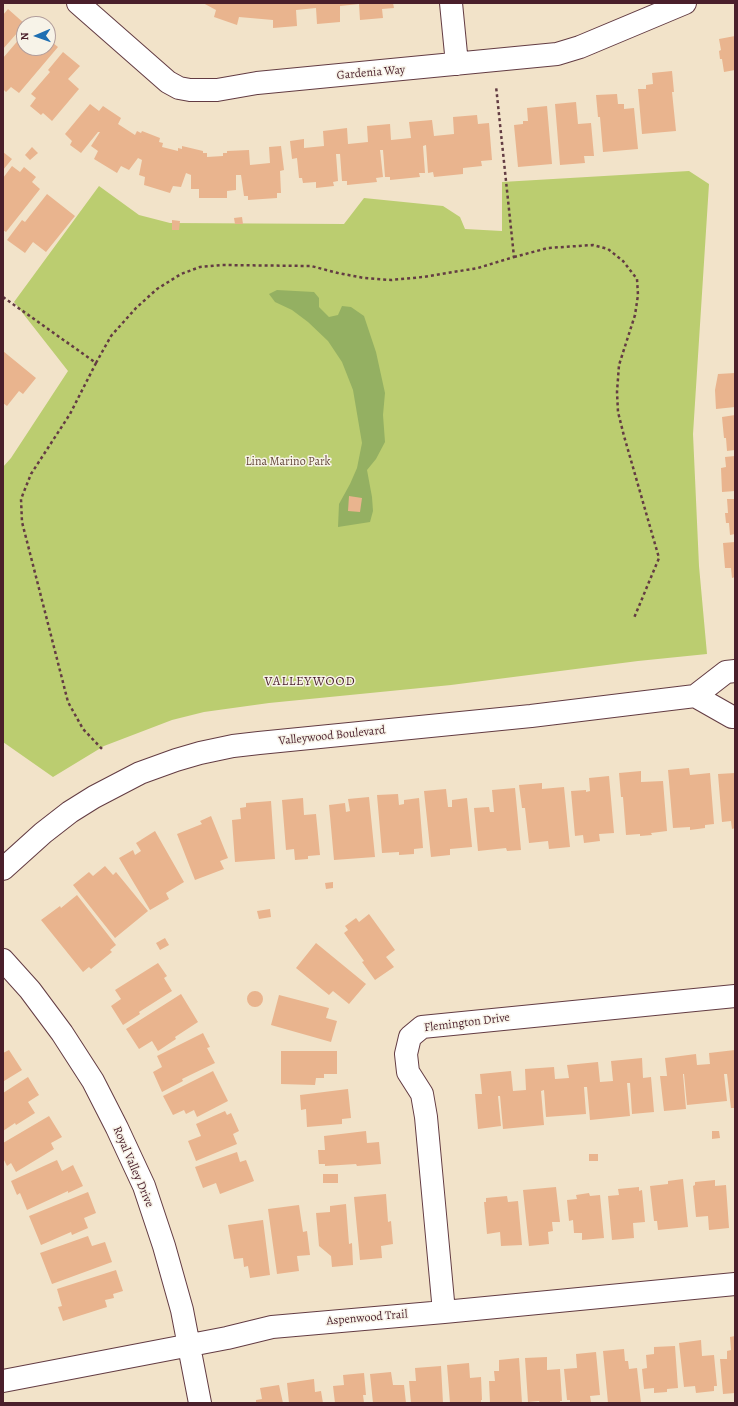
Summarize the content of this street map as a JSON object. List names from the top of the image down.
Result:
{
  "streets": {
    "street": [
      "Gardenia Way",
      "Valleywood Boulevard",
      "Flemington Drive",
      "Royal Valley Drive",
      "Aspenwood Trail"
    ]
  },
  "crossings": [
    ["Flemington Drive", "Aspenwood Trail"],
    ["Royal Valley Drive", "Aspenwood Trail"]
  ],
  "districts": ["VALLEYWOOD"],
  "parks": ["Lina Marino Park"],
  "north": "left"
}
